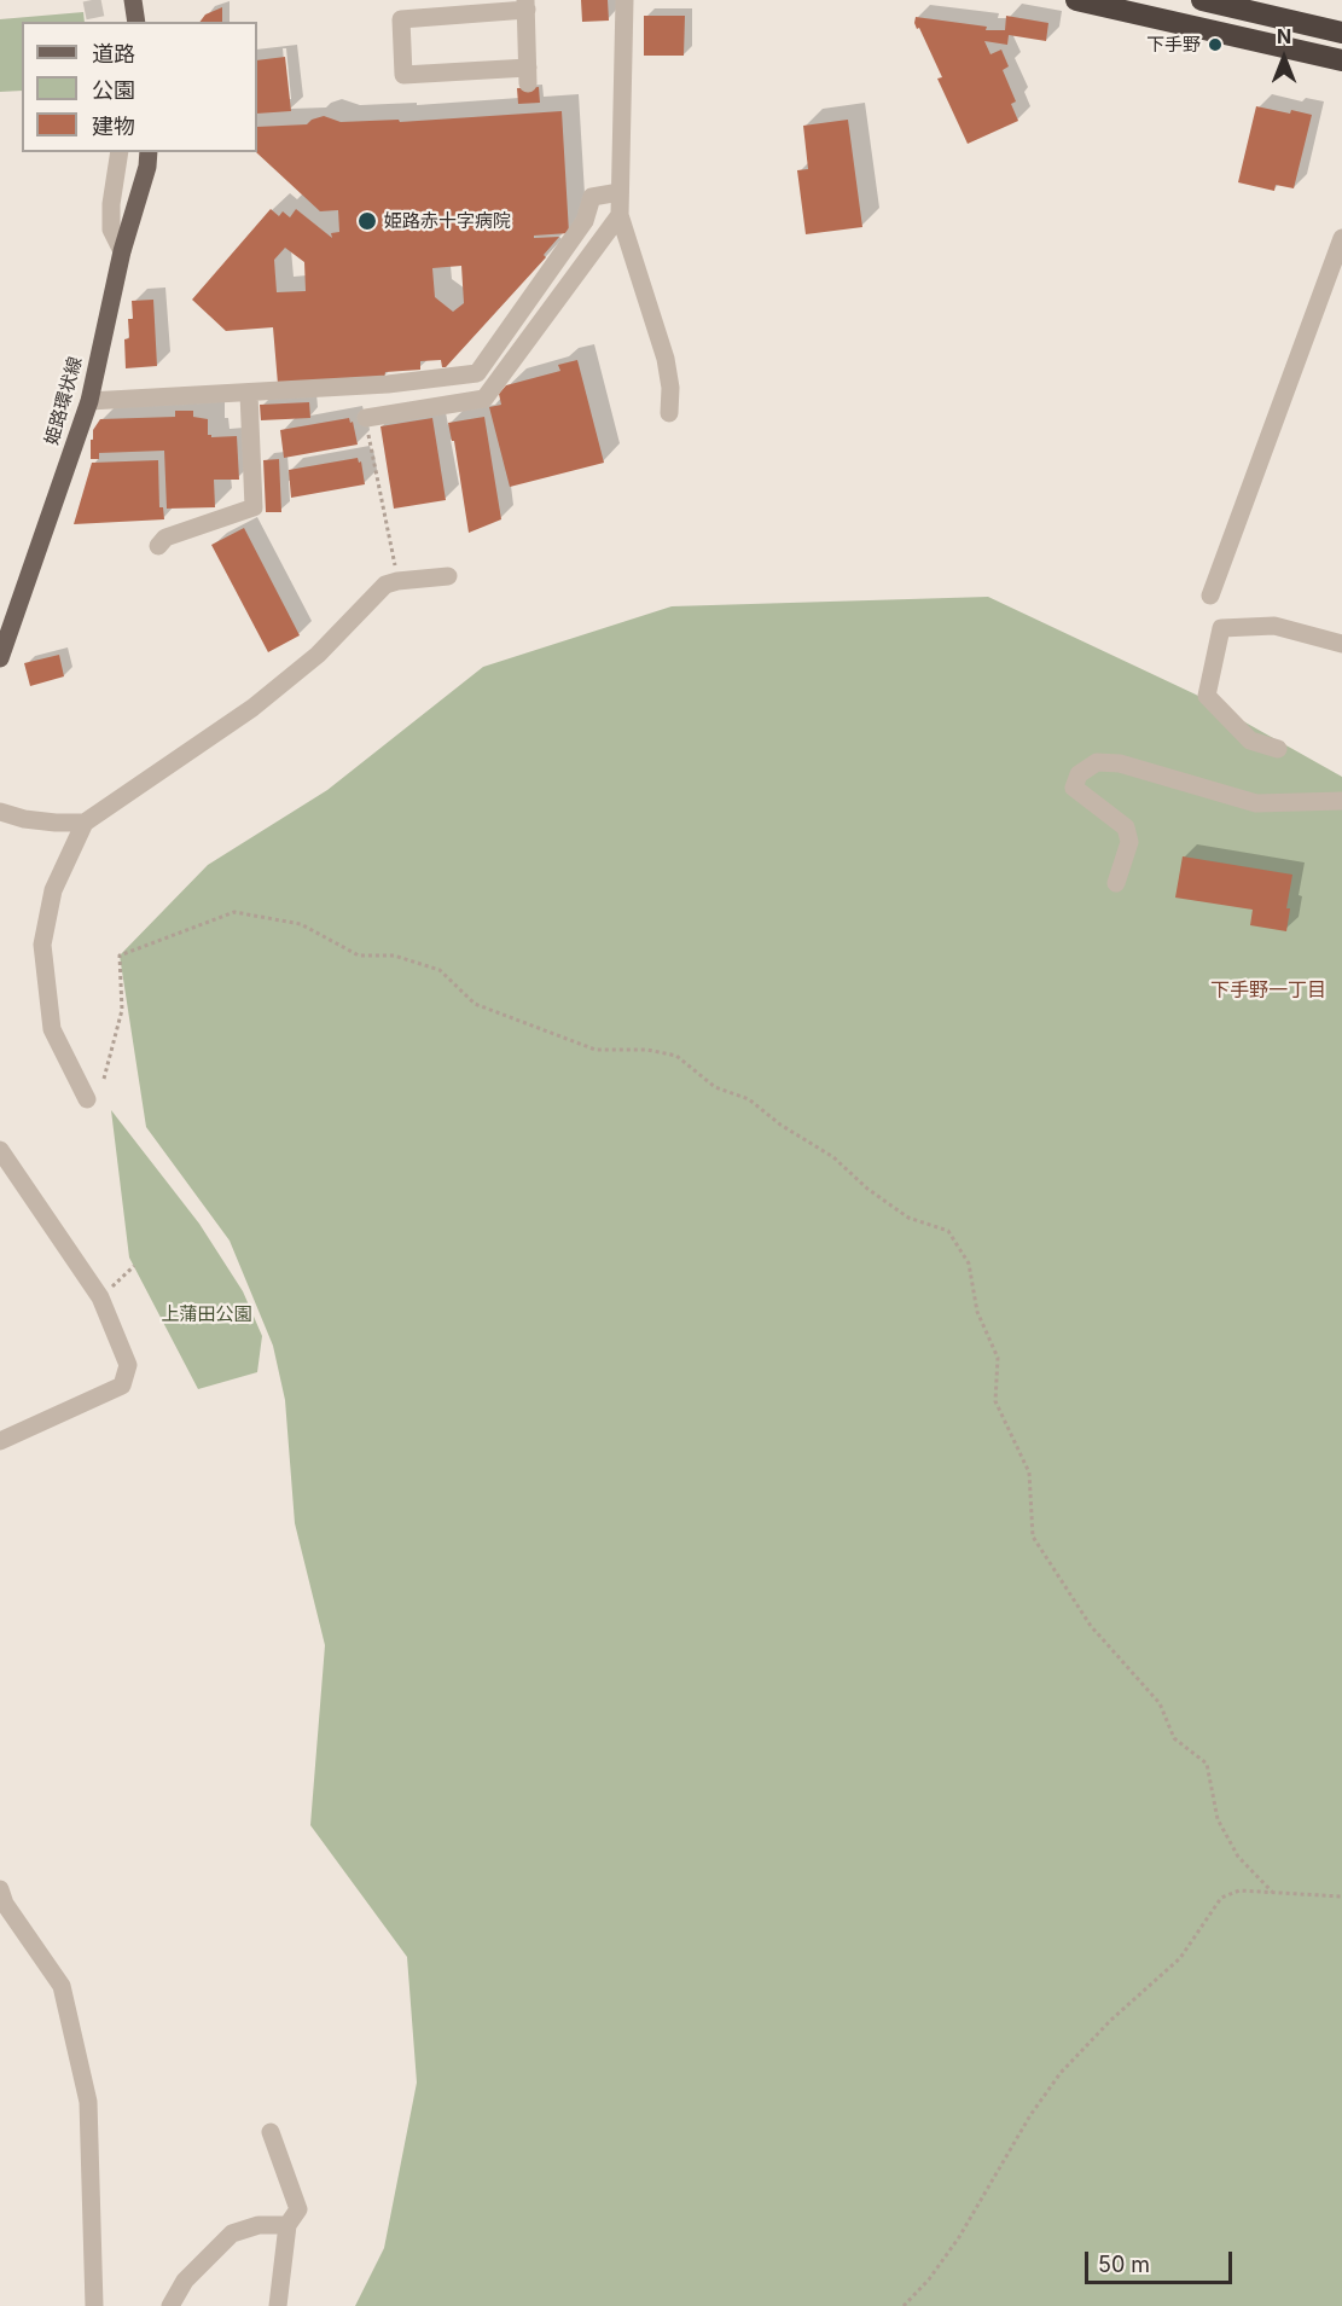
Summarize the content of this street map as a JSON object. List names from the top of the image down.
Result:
{
  "streets": {
    "main road": ["姫路環状線"]
  },
  "districts": ["下手野一丁目"],
  "parks": ["上蒲田公園"],
  "places": ["下手野", "姫路赤十字病院"],
  "legend": ["道路", "公園", "建物"],
  "scale_bar": "50 m",
  "north": "top"
}
